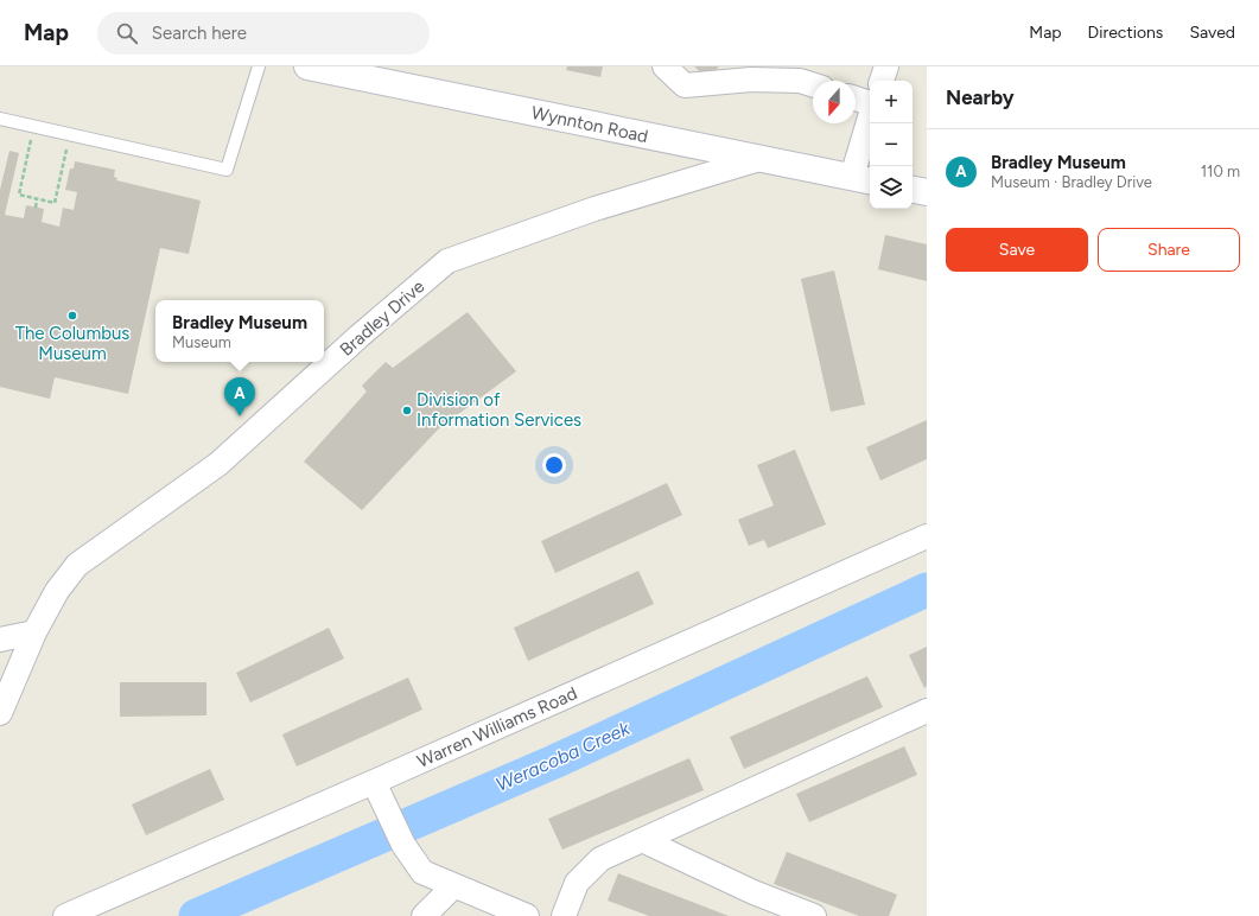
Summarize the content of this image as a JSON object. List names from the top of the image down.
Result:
{
  "streets": {
    "main road": ["Wynnton Road"],
    "street": ["Bradley Drive", "Warren Williams Road"]
  },
  "crossings": [
    ["Wynnton Road", "Bradley Drive"]
  ],
  "water": ["Weracoba Creek"],
  "places": ["The Columbus Museum", "Division of Information Services"],
  "north": "bottom",
  "page": {
    "header": "Map",
    "search": "Search here",
    "nav": ["Map", "Directions", "Saved"],
    "heading": "Nearby",
    "map_buttons": ["+", "−"],
    "list": [
      {
        "mark": "A",
        "name": "Bradley Museum",
        "note": "Museum · Bradley Drive",
        "value": "110 m"
      }
    ],
    "buttons": ["Save", "Share"],
    "popup": ["Bradley Museum", "Museum"],
    "pins": "A"
  }
}
